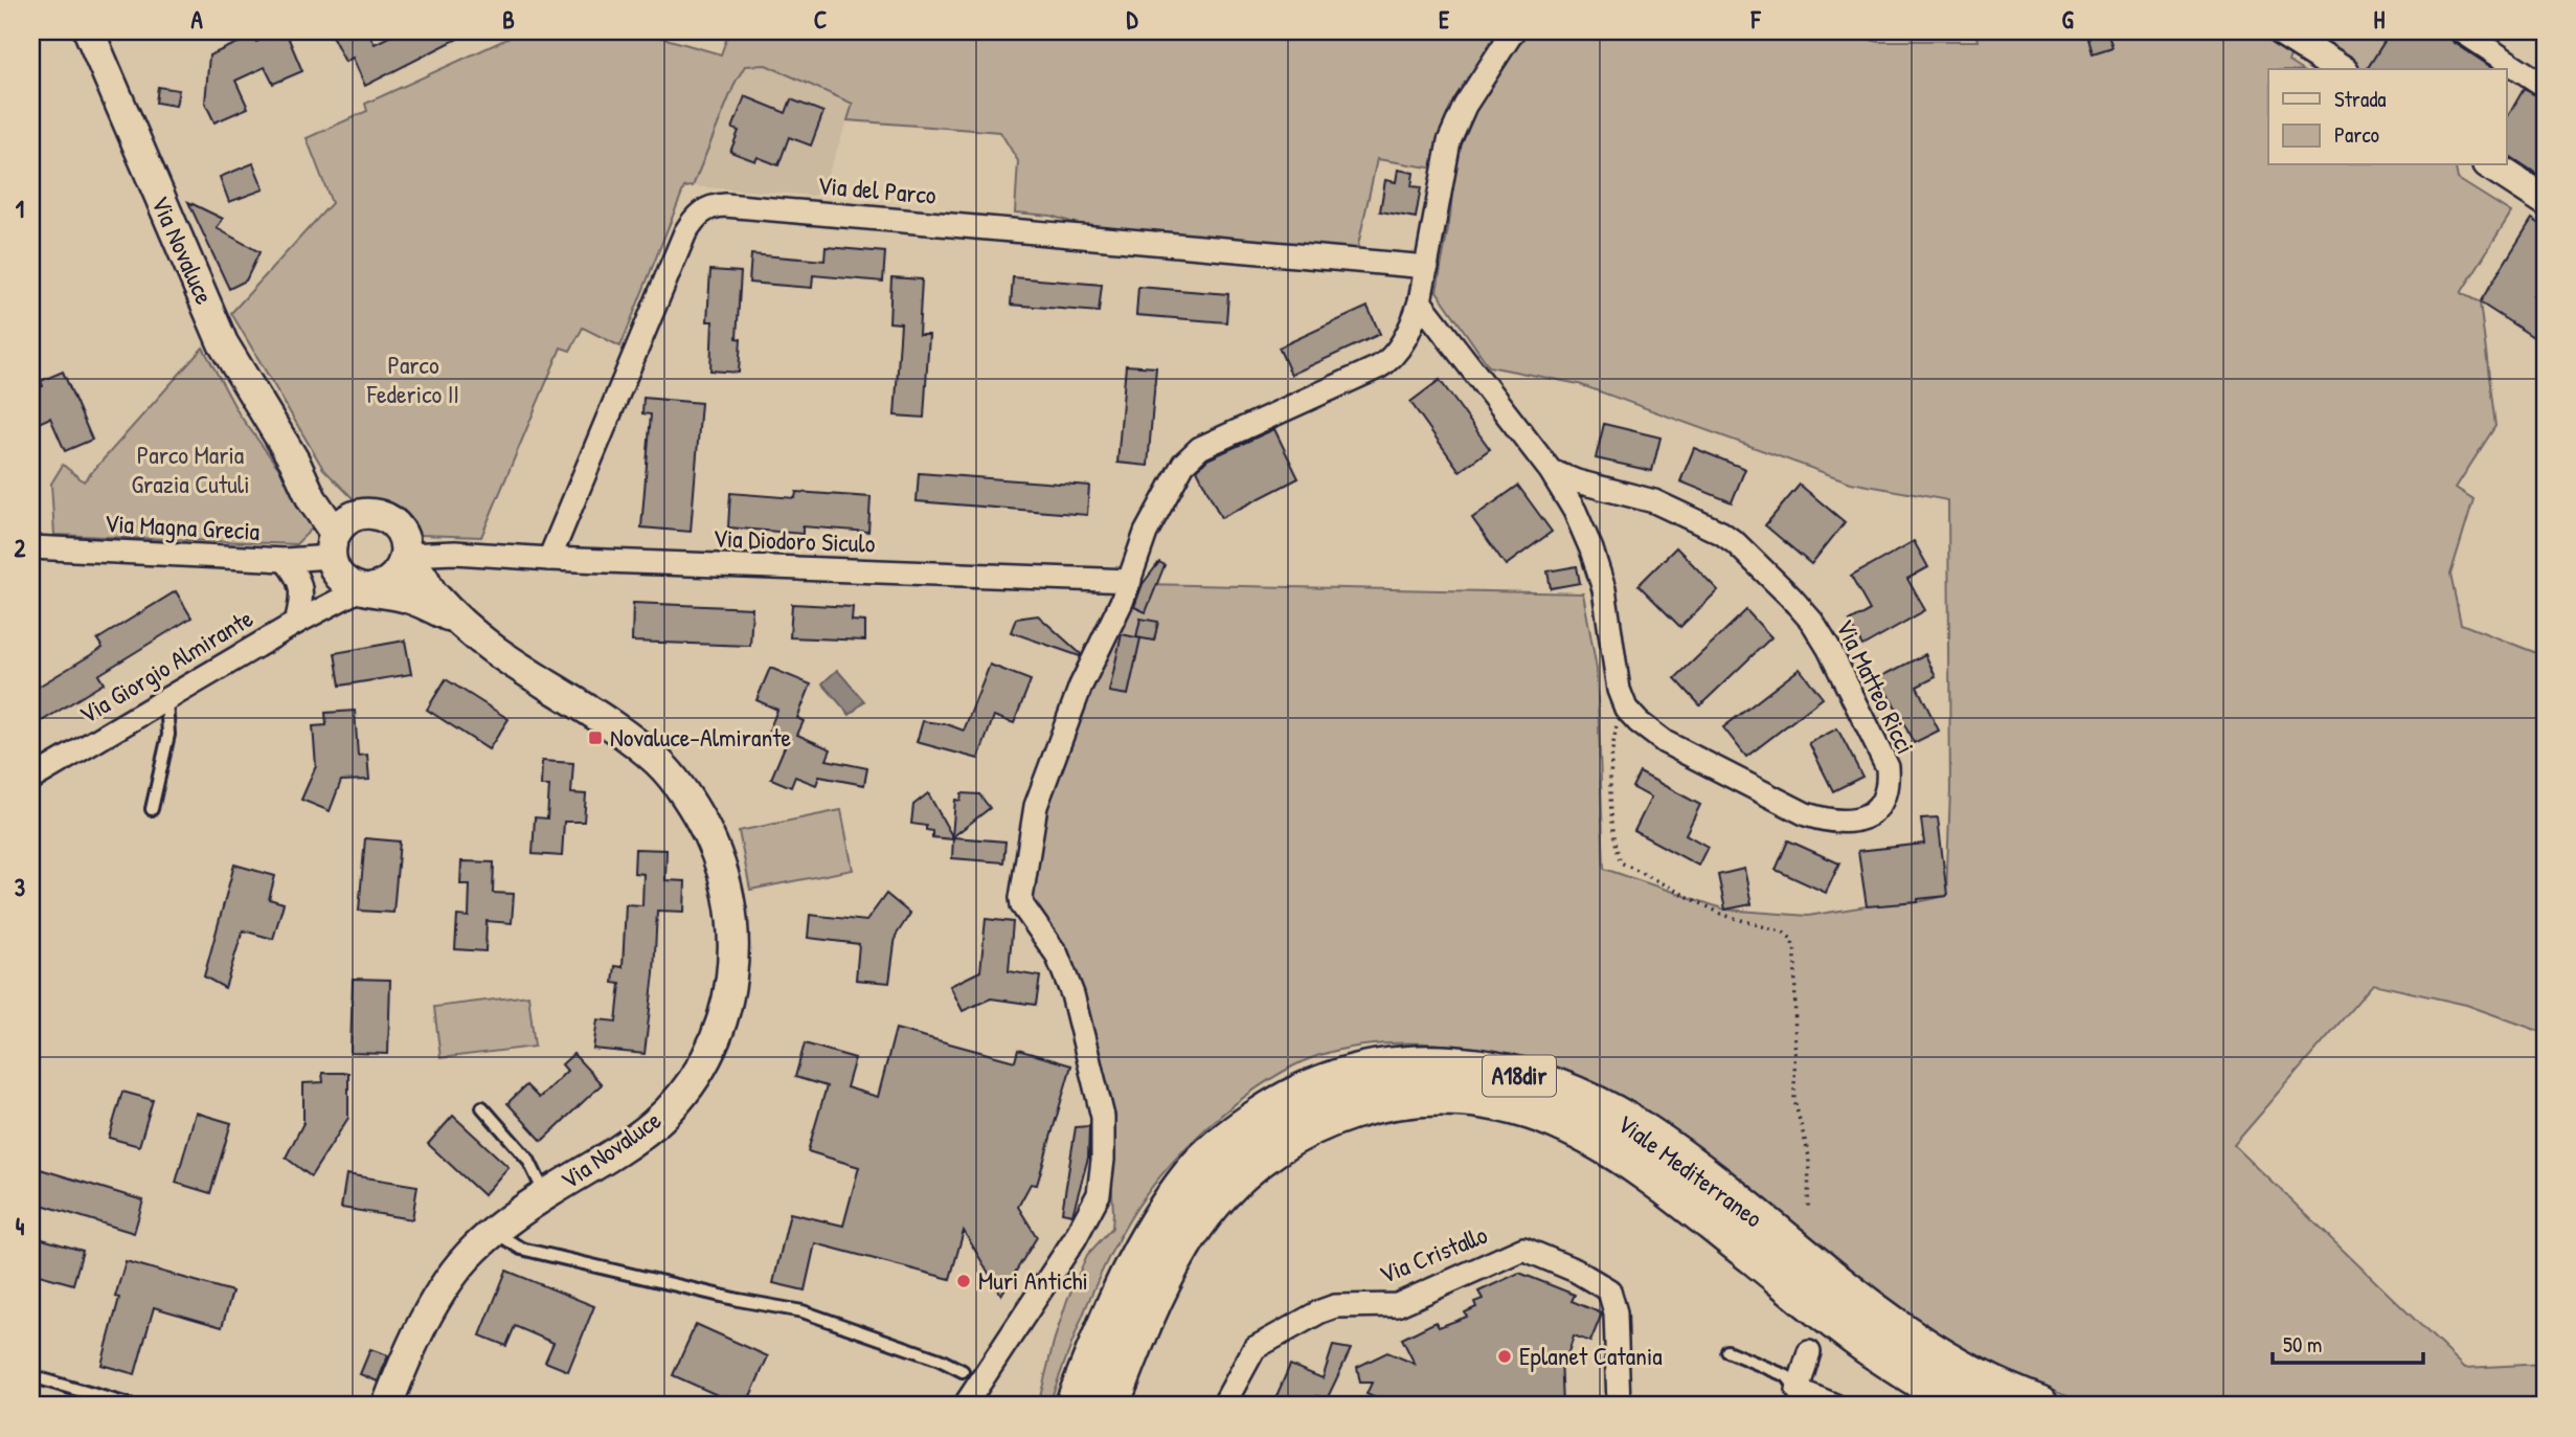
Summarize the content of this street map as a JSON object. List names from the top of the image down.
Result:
{
  "streets": {
    "highway": ["A18dir", "Viale Mediterraneo"],
    "main road": ["Via Novaluce"],
    "street": [
      "Via del Parco",
      "Via Magna Grecia",
      "Via Diodoro Siculo",
      "Via Giorgio Almirante",
      "Via Matteo Ricci",
      "Via Cristallo"
    ]
  },
  "crossings": [
    ["Via del Parco", "Via Diodoro Siculo"],
    ["Via Magna Grecia", "Via Diodoro Siculo"],
    ["Via Magna Grecia", "Via Giorgio Almirante"],
    ["Via Diodoro Siculo", "Via Giorgio Almirante"]
  ],
  "parks": ["Parco Federico II", "Parco Maria Grazia Cutuli"],
  "places": {
    "transit": ["Novaluce-Almirante"],
    "other": ["Muri Antichi", "Eplanet Catania"]
  },
  "legend": ["Strada", "Parco"],
  "scale_bar": "50 m",
  "grid": {
    "columns": [
      "A",
      "B",
      "C",
      "D",
      "E",
      "F",
      "G",
      "H"
    ],
    "rows": [
      "1",
      "2",
      "3",
      "4"
    ]
  }
}
